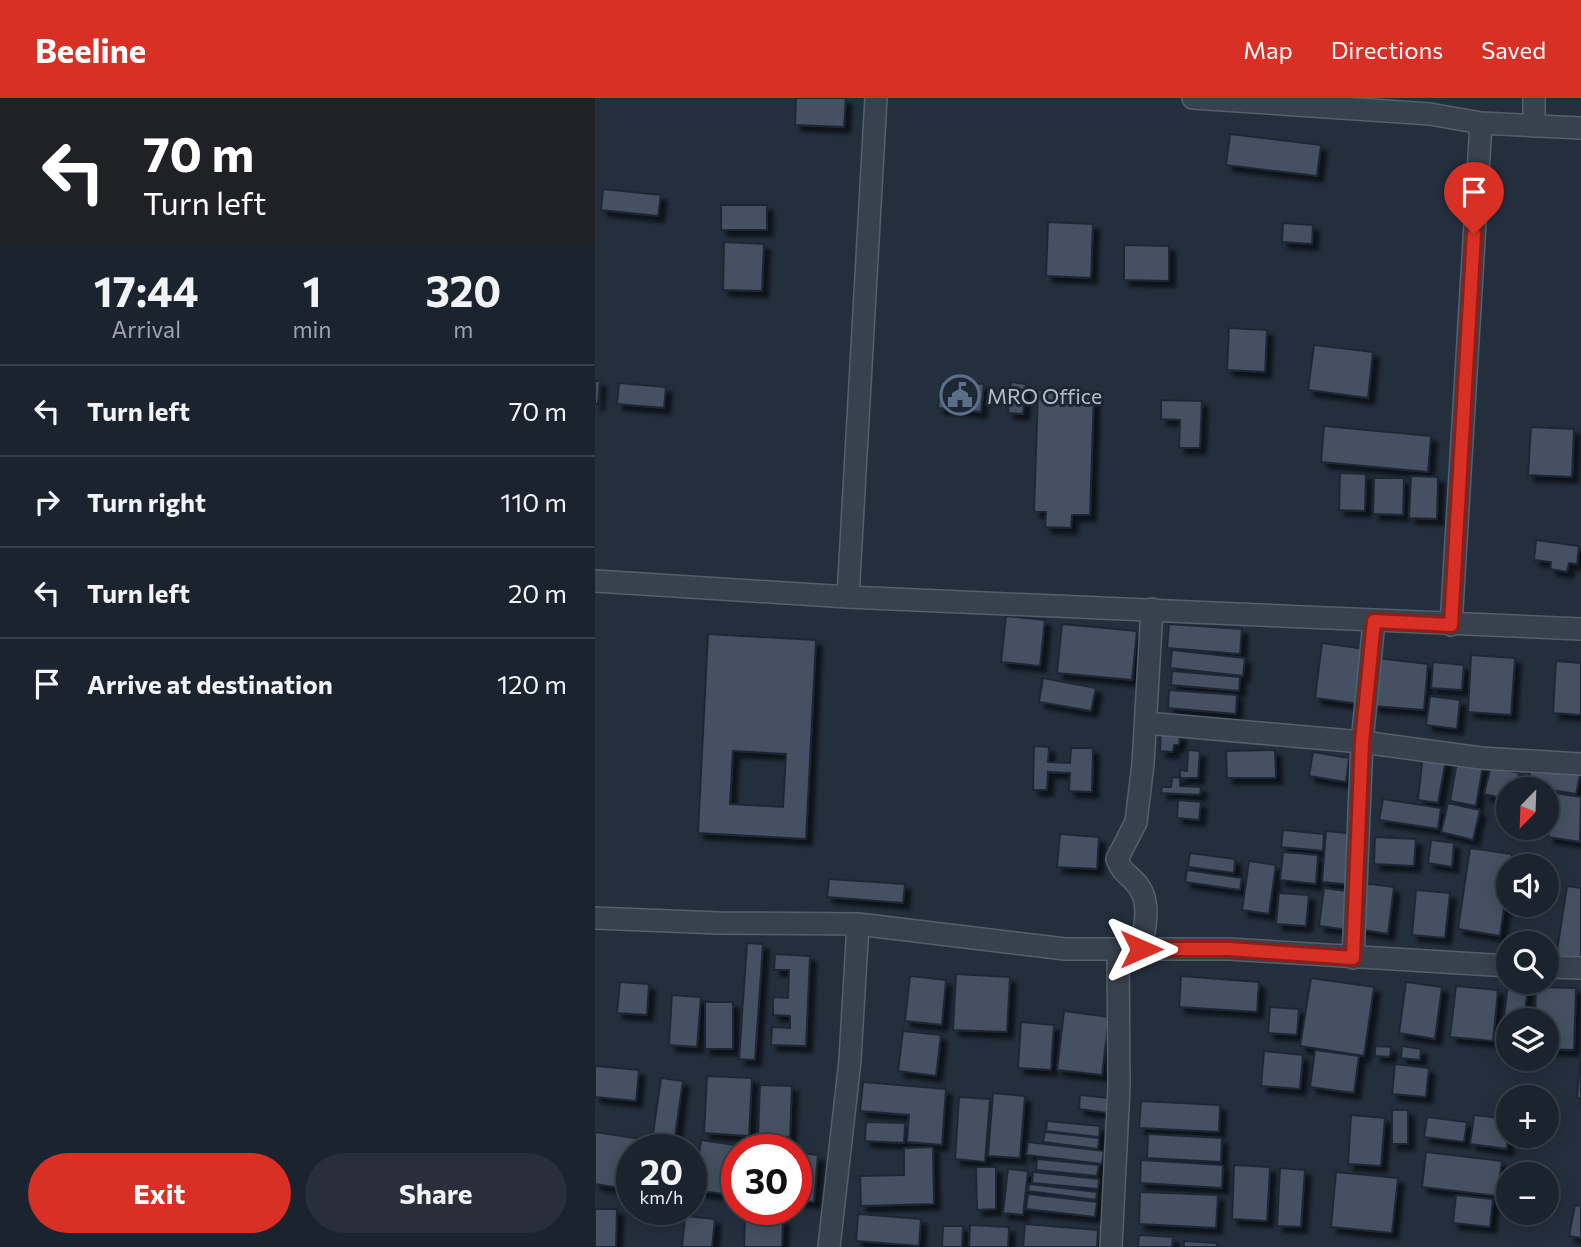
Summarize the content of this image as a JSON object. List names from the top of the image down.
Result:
{
  "places": {
    "public building": ["MRO Office"]
  },
  "north": "bottom left",
  "page": {
    "header": "Beeline",
    "nav": ["Map", "Directions", "Saved"],
    "turn": ["70 m", "Turn left"],
    "eta": [
      "17:44",
      "Arrival",
      "1",
      "min",
      "320",
      "m"
    ],
    "list": [
      {
        "name": "Turn left",
        "value": "70 m"
      },
      {
        "name": "Turn right",
        "value": "110 m"
      },
      {
        "name": "Turn left",
        "value": "20 m"
      },
      {
        "name": "Arrive at destination",
        "value": "120 m"
      }
    ],
    "map_buttons": ["+", "−"],
    "speed": "20 km/h",
    "limit": "30",
    "buttons": ["Exit", "Share"]
  }
}
